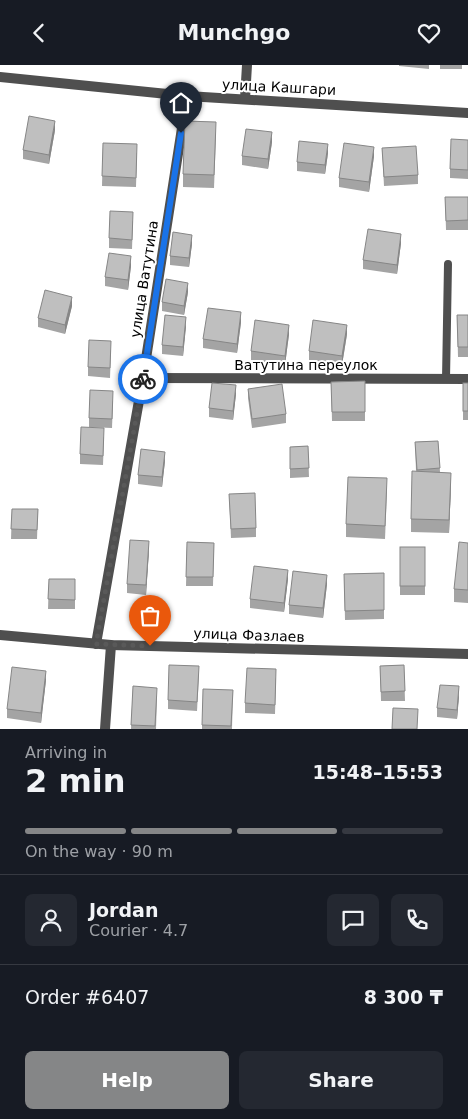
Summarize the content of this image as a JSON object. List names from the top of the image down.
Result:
{
  "streets": {
    "street": [
      "улица Кашгари",
      "улица Ватутина",
      "Ватутина переулок",
      "улица Фазлаев"
    ]
  },
  "crossings": [
    ["улица Кашгари", "улица Ватутина"],
    ["улица Ватутина", "Ватутина переулок"],
    ["улица Ватутина", "улица Фазлаев"]
  ],
  "page": {
    "header": "Munchgo",
    "heading": ["2 min", "Arriving in", "15:48–15:53"],
    "panel": [
      "Jordan",
      "Courier · 4.7",
      "Order #6407",
      "8 300 ₸"
    ],
    "bar": "On the way · 90 m",
    "buttons": ["Help", "Share"]
  }
}
